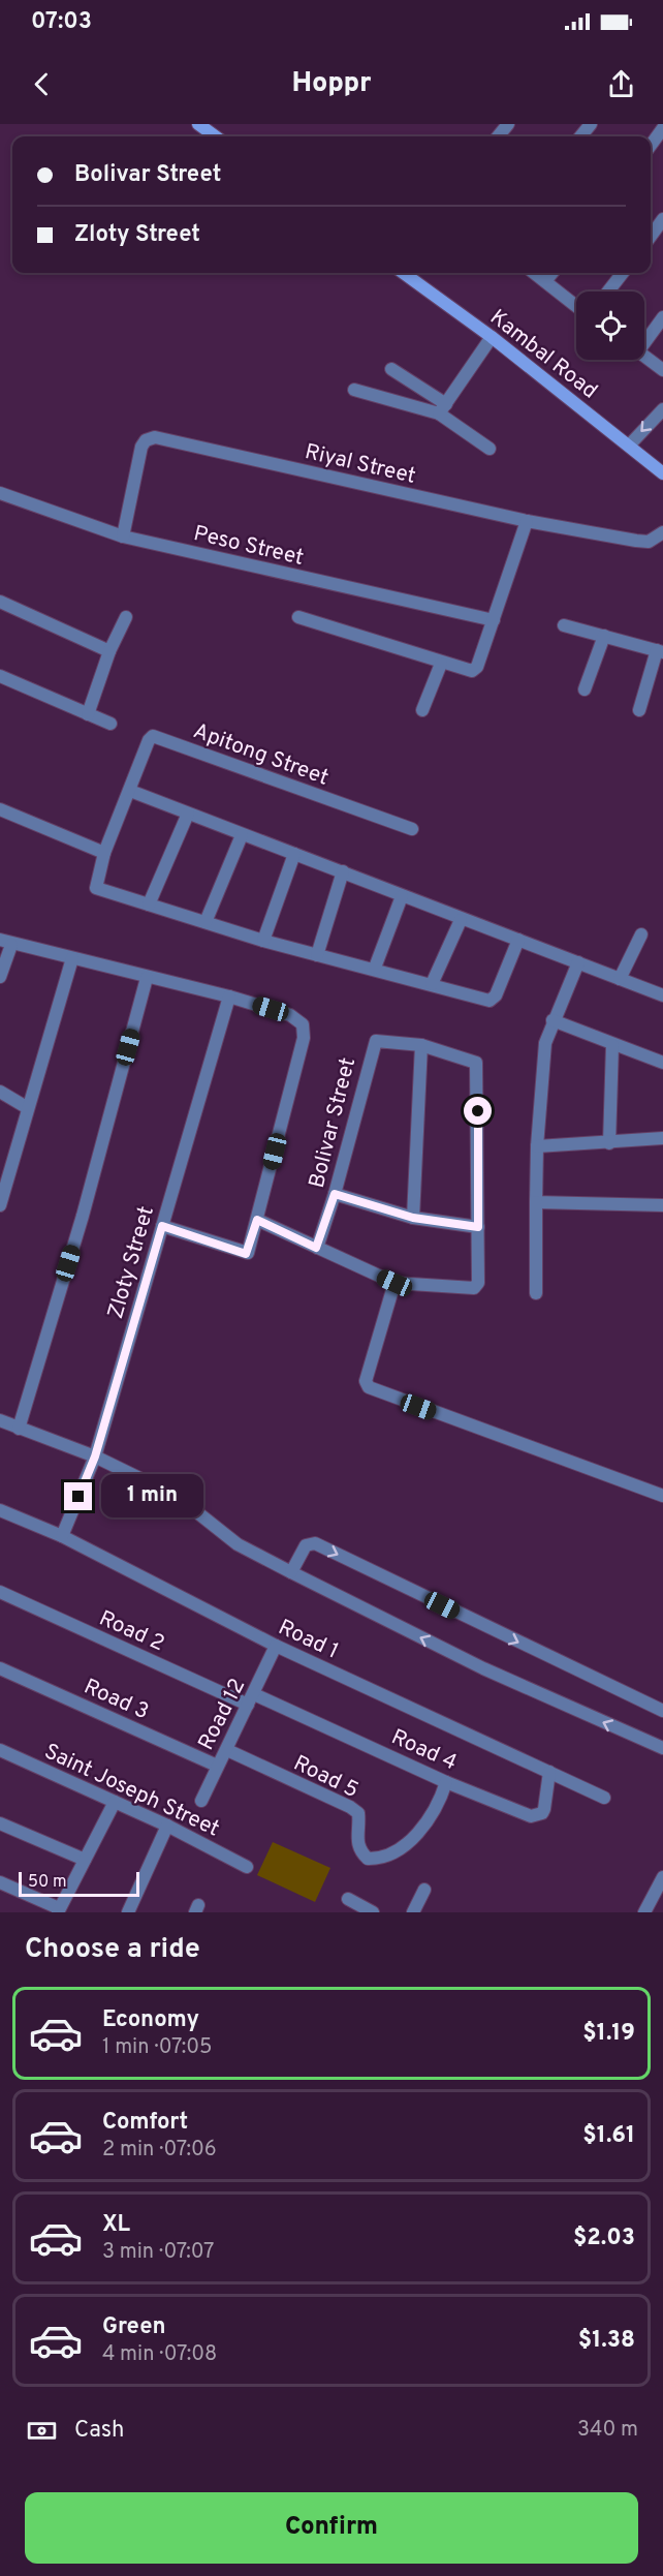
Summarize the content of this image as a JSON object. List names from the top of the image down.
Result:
{
  "streets": {
    "main road": ["Kambal Road"],
    "street": [
      "Riyal Street",
      "Peso Street",
      "Apitong Street",
      "Bolivar Street",
      "Zloty Street",
      "Road 2",
      "Road 1",
      "Road 3",
      "Road 12",
      "Road 4",
      "Road 5",
      "Saint Joseph Street"
    ]
  },
  "crossings": [
    ["Riyal Street", "Peso Street"],
    ["Zloty Street", "Road 1"],
    ["Road 2", "Road 12"],
    ["Road 2", "Road 4"],
    ["Road 1", "Road 12"],
    ["Road 1", "Road 4"],
    ["Road 3", "Road 12"],
    ["Road 12", "Road 4"],
    ["Road 12", "Road 5"],
    ["Road 4", "Road 5"]
  ],
  "scale_bar": "50 m",
  "page": {
    "status": "07:03",
    "header": "Hoppr",
    "banner": ["Bolivar Street", "Zloty Street"],
    "bubble": "1 min",
    "scale": "50 m",
    "heading": "Choose a ride",
    "list": [
      {
        "name": "Economy",
        "note": "1 min · 07:05",
        "value": "$1.19"
      },
      {
        "name": "Comfort",
        "note": "2 min · 07:06",
        "value": "$1.61"
      },
      {
        "name": "XL",
        "note": "3 min · 07:07",
        "value": "$2.03"
      },
      {
        "name": "Green",
        "note": "4 min · 07:08",
        "value": "$1.38"
      }
    ],
    "pay": ["Cash", "340 m"],
    "buttons": "Confirm"
  }
}
